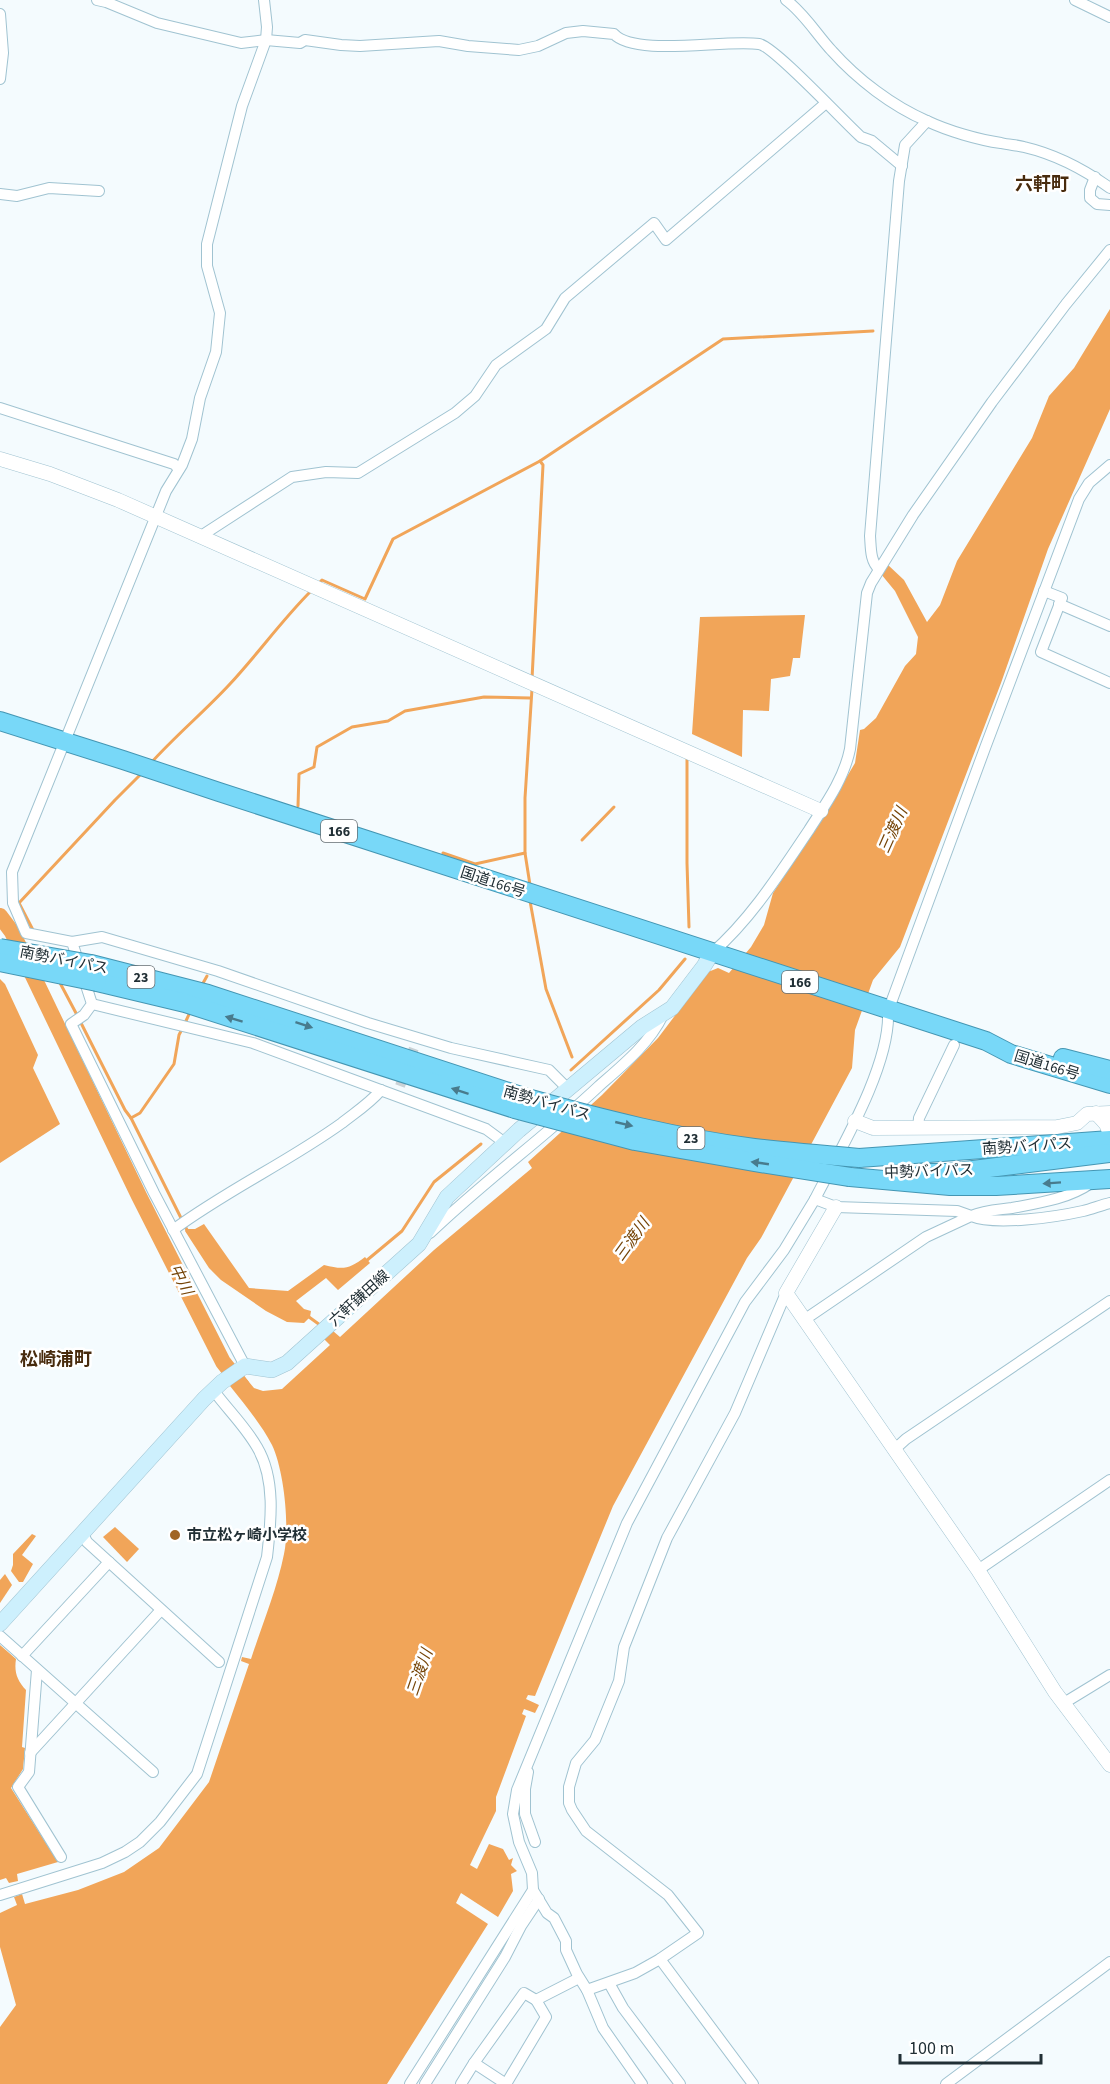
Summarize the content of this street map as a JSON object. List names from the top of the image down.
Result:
{
  "streets": {
    "highway": [
      "166",
      "国道166号",
      "南勢バイパス",
      "23",
      "中勢バイパス"
    ],
    "main road": ["六軒鎌田線"]
  },
  "crossings": [
    ["国道166号", "六軒鎌田線"],
    ["南勢バイパス", "23"],
    ["南勢バイパス", "中勢バイパス"],
    ["23", "中勢バイパス"]
  ],
  "districts": ["六軒町", "松崎浦町"],
  "water": ["三渡川", "中川"],
  "places": ["市立松ヶ崎小学校"],
  "scale_bar": "100 m"
}
